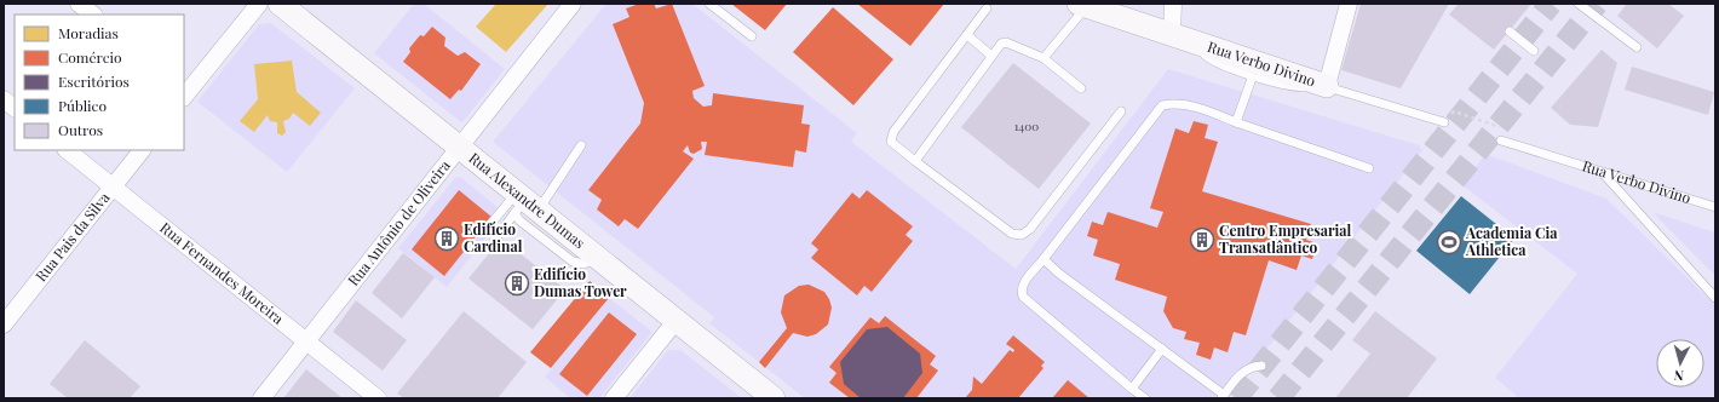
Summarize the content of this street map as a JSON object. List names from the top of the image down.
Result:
{
  "streets": {
    "street": [
      "Rua Verbo Divino",
      "Rua Alexandre Dumas",
      "Rua Antônio de Oliveira",
      "Rua Pais da Silva",
      "Rua Fernandes Moreira"
    ]
  },
  "crossings": [
    ["Rua Alexandre Dumas", "Rua Antônio de Oliveira"],
    ["Rua Antônio de Oliveira", "Rua Fernandes Moreira"],
    ["Rua Pais da Silva", "Rua Fernandes Moreira"]
  ],
  "places": {
    "building": ["Edifício Cardinal", "Centro Empresarial Transatlântico", "Edifício Dumas Tower"],
    "sports": ["Academia Cia Athletica"]
  },
  "house_numbers": ["1400"],
  "legend": [
    "Moradias",
    "Comércio",
    "Escritórios",
    "Público",
    "Outros"
  ],
  "north": "bottom"
}
